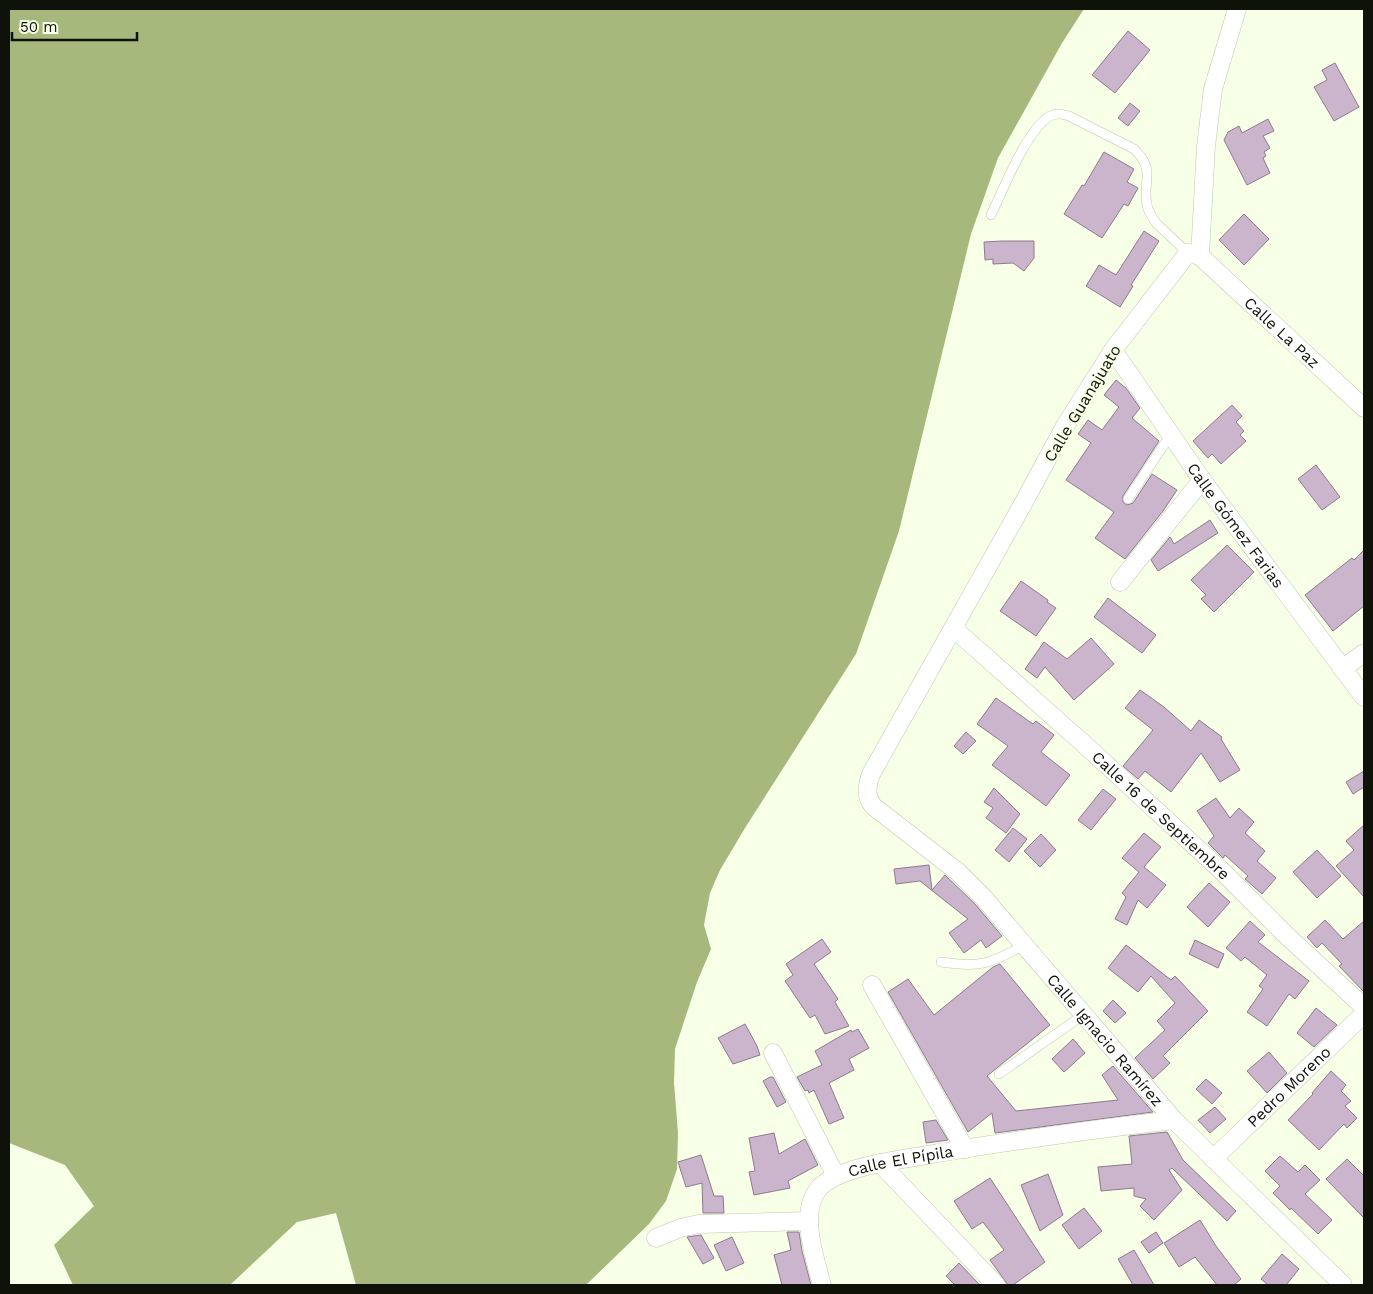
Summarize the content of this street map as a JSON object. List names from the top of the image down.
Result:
{
  "streets": {
    "street": [
      "Calle La Paz",
      "Calle Guanajuato",
      "Calle Gómez Farias",
      "Calle 16 de Septiembre",
      "Calle Ignacio Ramírez",
      "Pedro Moreno",
      "Calle El Pípila"
    ]
  },
  "crossings": [
    ["Calle La Paz", "Calle Guanajuato"],
    ["Calle Guanajuato", "Calle Gómez Farias"],
    ["Calle Guanajuato", "Calle 16 de Septiembre"],
    ["Calle Guanajuato", "Calle Ignacio Ramírez"],
    ["Calle Ignacio Ramírez", "Pedro Moreno"],
    ["Calle Ignacio Ramírez", "Calle El Pípila"]
  ],
  "scale_bar": "50 m"
}
